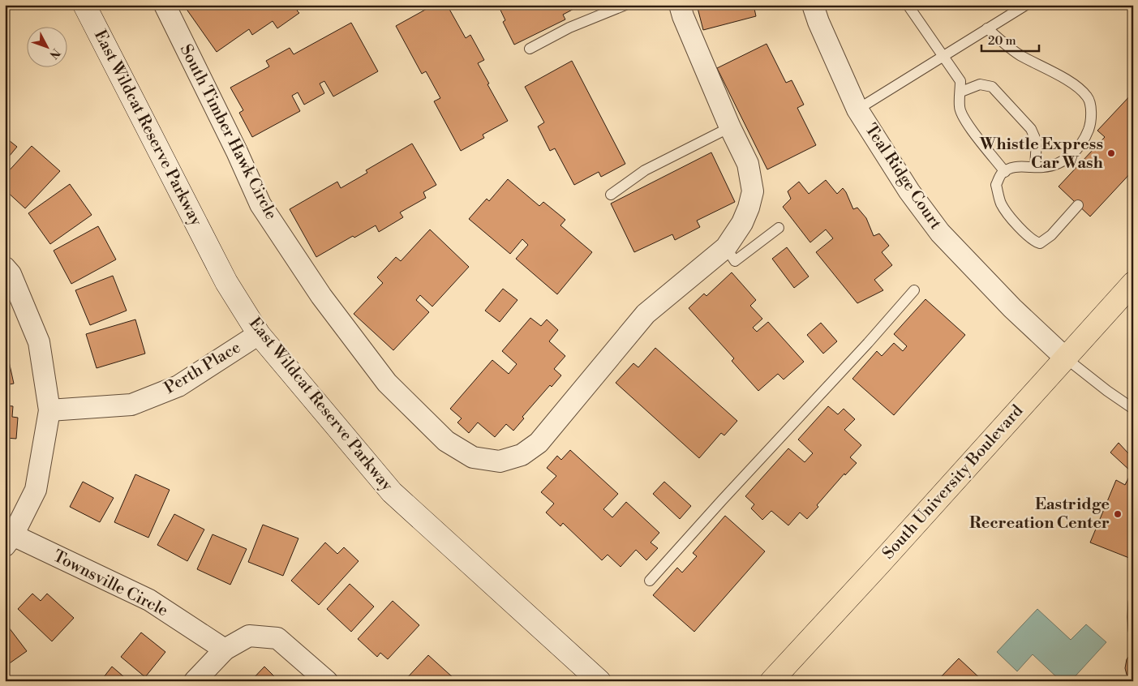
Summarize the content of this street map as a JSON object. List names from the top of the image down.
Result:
{
  "streets": {
    "main road": ["East Wildcat Reserve Parkway", "South University Boulevard"],
    "street": [
      "South Timber Hawk Circle",
      "Teal Ridge Court",
      "Perth Place",
      "Townsville Circle"
    ]
  },
  "crossings": [
    ["East Wildcat Reserve Parkway", "Perth Place"],
    ["Teal Ridge Court", "South University Boulevard"]
  ],
  "places": ["Whistle Express Car Wash", "Eastridge Recreation Center"],
  "scale_bar": "20 m",
  "north": "bottom right"
}
